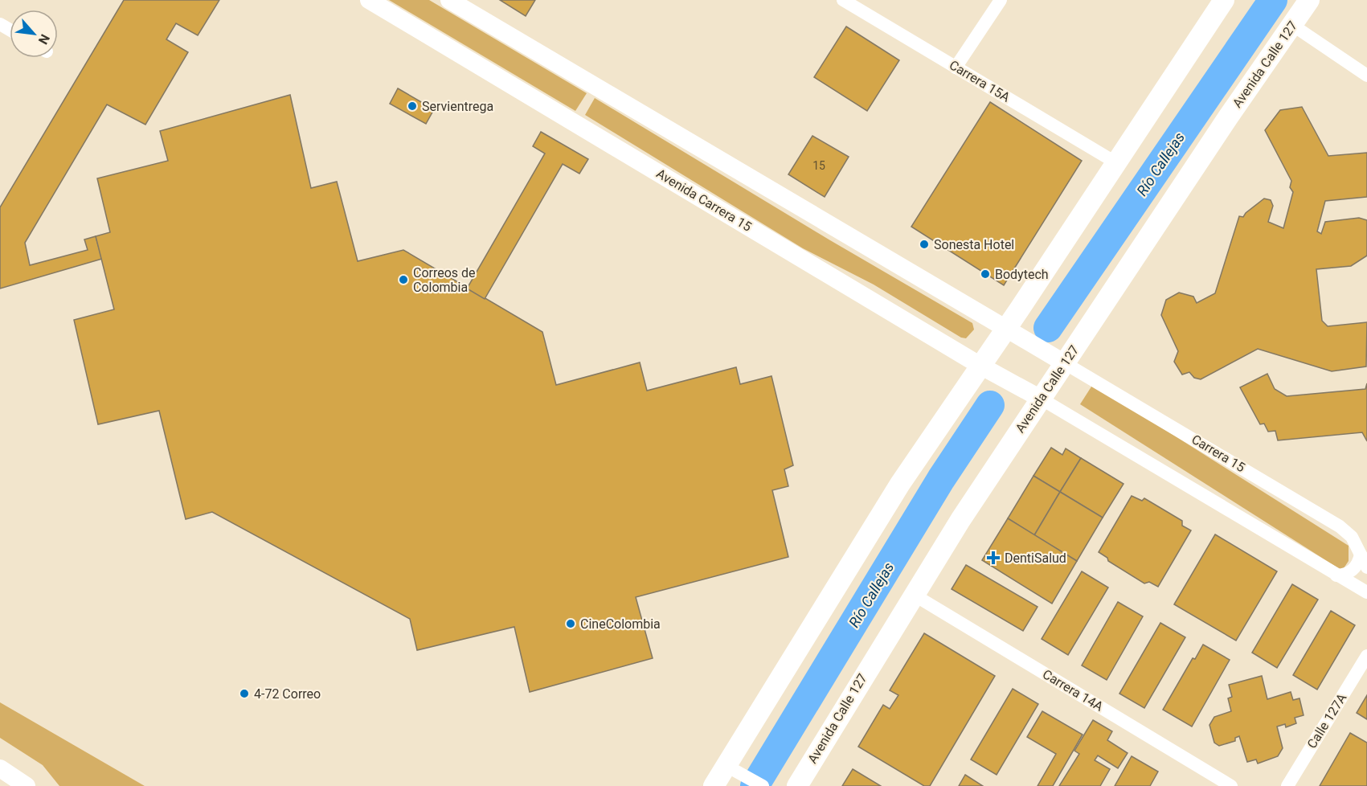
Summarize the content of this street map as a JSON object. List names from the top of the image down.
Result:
{
  "streets": {
    "main road": ["Avenida Calle 127", "Avenida Carrera 15"],
    "street": [
      "Carrera 15A",
      "Carrera 15",
      "Carrera 14A",
      "Calle 127A"
    ]
  },
  "crossings": [
    ["Avenida Calle 127", "Avenida Carrera 15"],
    ["Avenida Calle 127", "Carrera 15"],
    ["Avenida Calle 127", "Carrera 14A"]
  ],
  "water": ["Río Callejas"],
  "places": {
    "other": [
      "Servientrega",
      "Sonesta Hotel",
      "Bodytech",
      "Correos de Colombia",
      "CineColombia",
      "4-72 Correo"
    ],
    "health": ["DentiSalud"]
  },
  "house_numbers": ["15"],
  "north": "bottom right"
}
